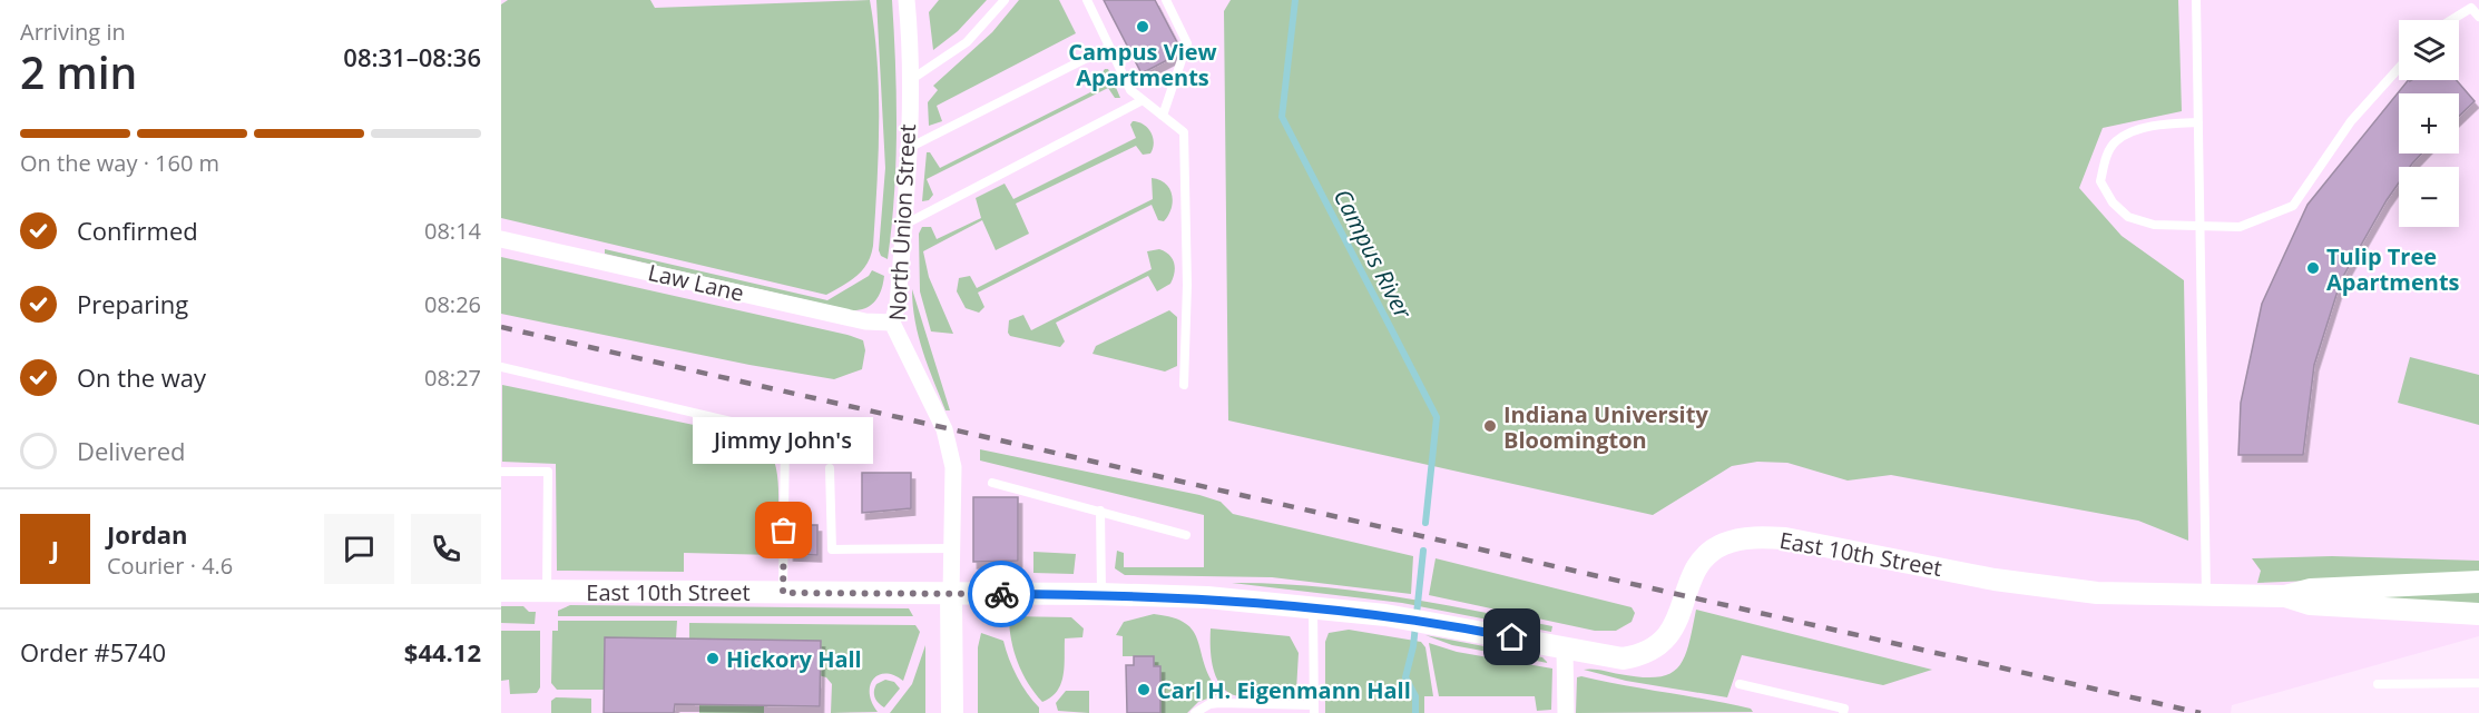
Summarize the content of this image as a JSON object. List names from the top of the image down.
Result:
{
  "streets": {
    "street": ["North Union Street", "Law Lane", "East 10th Street"]
  },
  "crossings": [
    ["North Union Street", "Law Lane"],
    ["North Union Street", "East 10th Street"]
  ],
  "water": ["Campus River"],
  "places": [
    "Campus View Apartments",
    "Tulip Tree Apartments",
    "Indiana University Bloomington",
    "Jimmy John's",
    "Hickory Hall",
    "Carl H. Eigenmann Hall"
  ],
  "page": {
    "heading": ["2 min", "Arriving in", "08:31–08:36"],
    "panel": [
      "Jordan",
      "Courier · 4.6",
      "Order #5740",
      "$44.12"
    ],
    "map_buttons": ["+", "−"],
    "bar": "On the way · 160 m",
    "list": [
      ["Confirmed", "08:14"],
      ["Preparing", "08:26"],
      ["On the way", "08:27"],
      "Delivered"
    ],
    "bubble": "Jimmy John's",
    "round": "J"
  }
}
